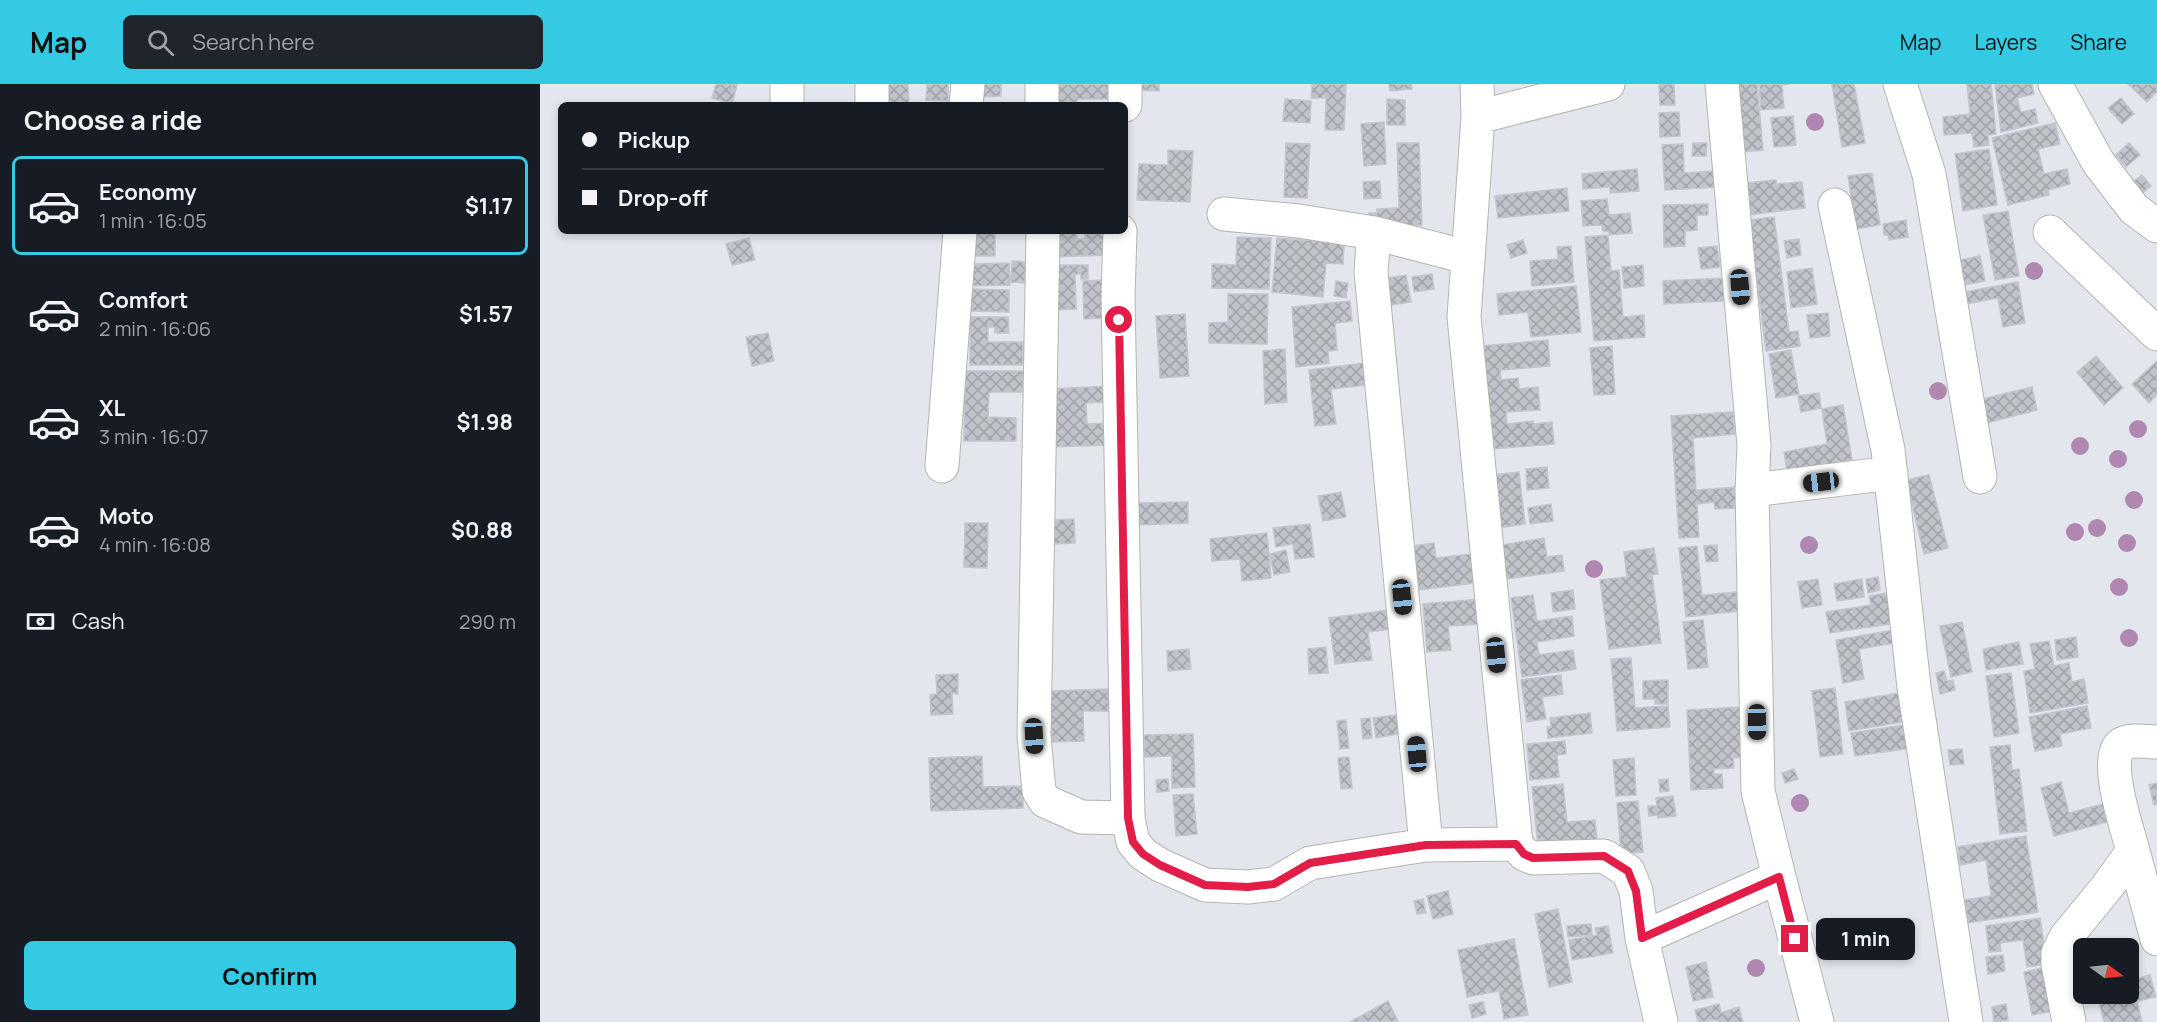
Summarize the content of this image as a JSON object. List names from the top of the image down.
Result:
{
  "north": "right",
  "page": {
    "header": "Map",
    "search": "Search here",
    "nav": ["Map", "Layers", "Share"],
    "heading": "Choose a ride",
    "banner": ["Pickup", "Drop-off"],
    "list": [
      {
        "name": "Economy",
        "note": "1 min · 16:05",
        "value": "$1.17"
      },
      {
        "name": "Comfort",
        "note": "2 min · 16:06",
        "value": "$1.57"
      },
      {
        "name": "XL",
        "note": "3 min · 16:07",
        "value": "$1.98"
      },
      {
        "name": "Moto",
        "note": "4 min · 16:08",
        "value": "$0.88"
      }
    ],
    "pay": ["Cash", "290 m"],
    "bubble": "1 min",
    "buttons": "Confirm"
  }
}
